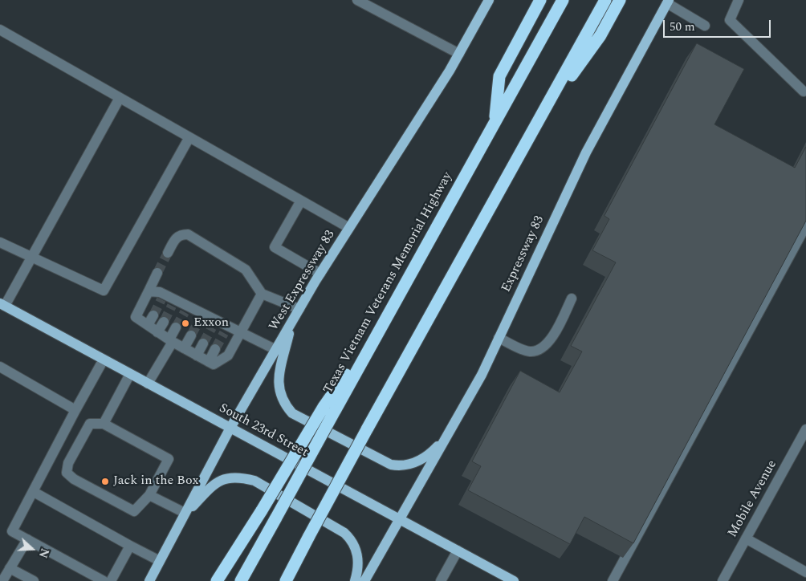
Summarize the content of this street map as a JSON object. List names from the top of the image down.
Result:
{
  "streets": {
    "highway": ["Texas Vietnam Veterans Memorial Highway"],
    "main road": ["Expressway 83", "West Expressway 83", "South 23rd Street"],
    "street": ["Mobile Avenue"]
  },
  "crossings": [
    ["Expressway 83", "South 23rd Street"],
    ["West Expressway 83", "South 23rd Street"]
  ],
  "places": ["Exxon", "Jack in the Box"],
  "scale_bar": "50 m",
  "north": "right"
}
